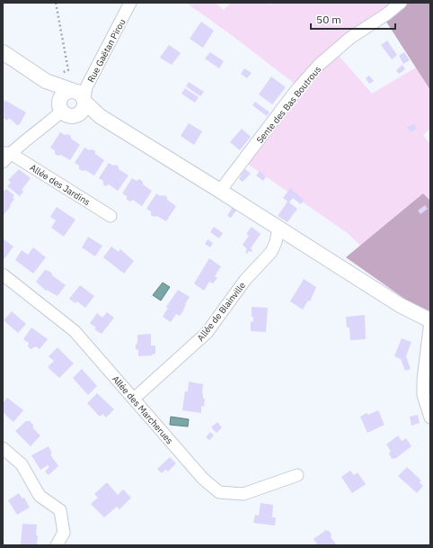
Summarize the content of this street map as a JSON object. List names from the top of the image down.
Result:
{
  "streets": {
    "street": [
      "Rue Gaëtan Pirou",
      "Sente des Bas Boutrous",
      "Allée des Jardins",
      "Allée de Blainville",
      "Allée des Marcherues"
    ]
  },
  "crossings": [
    ["Allée de Blainville", "Allée des Marcherues"]
  ],
  "scale_bar": "50 m"
}
